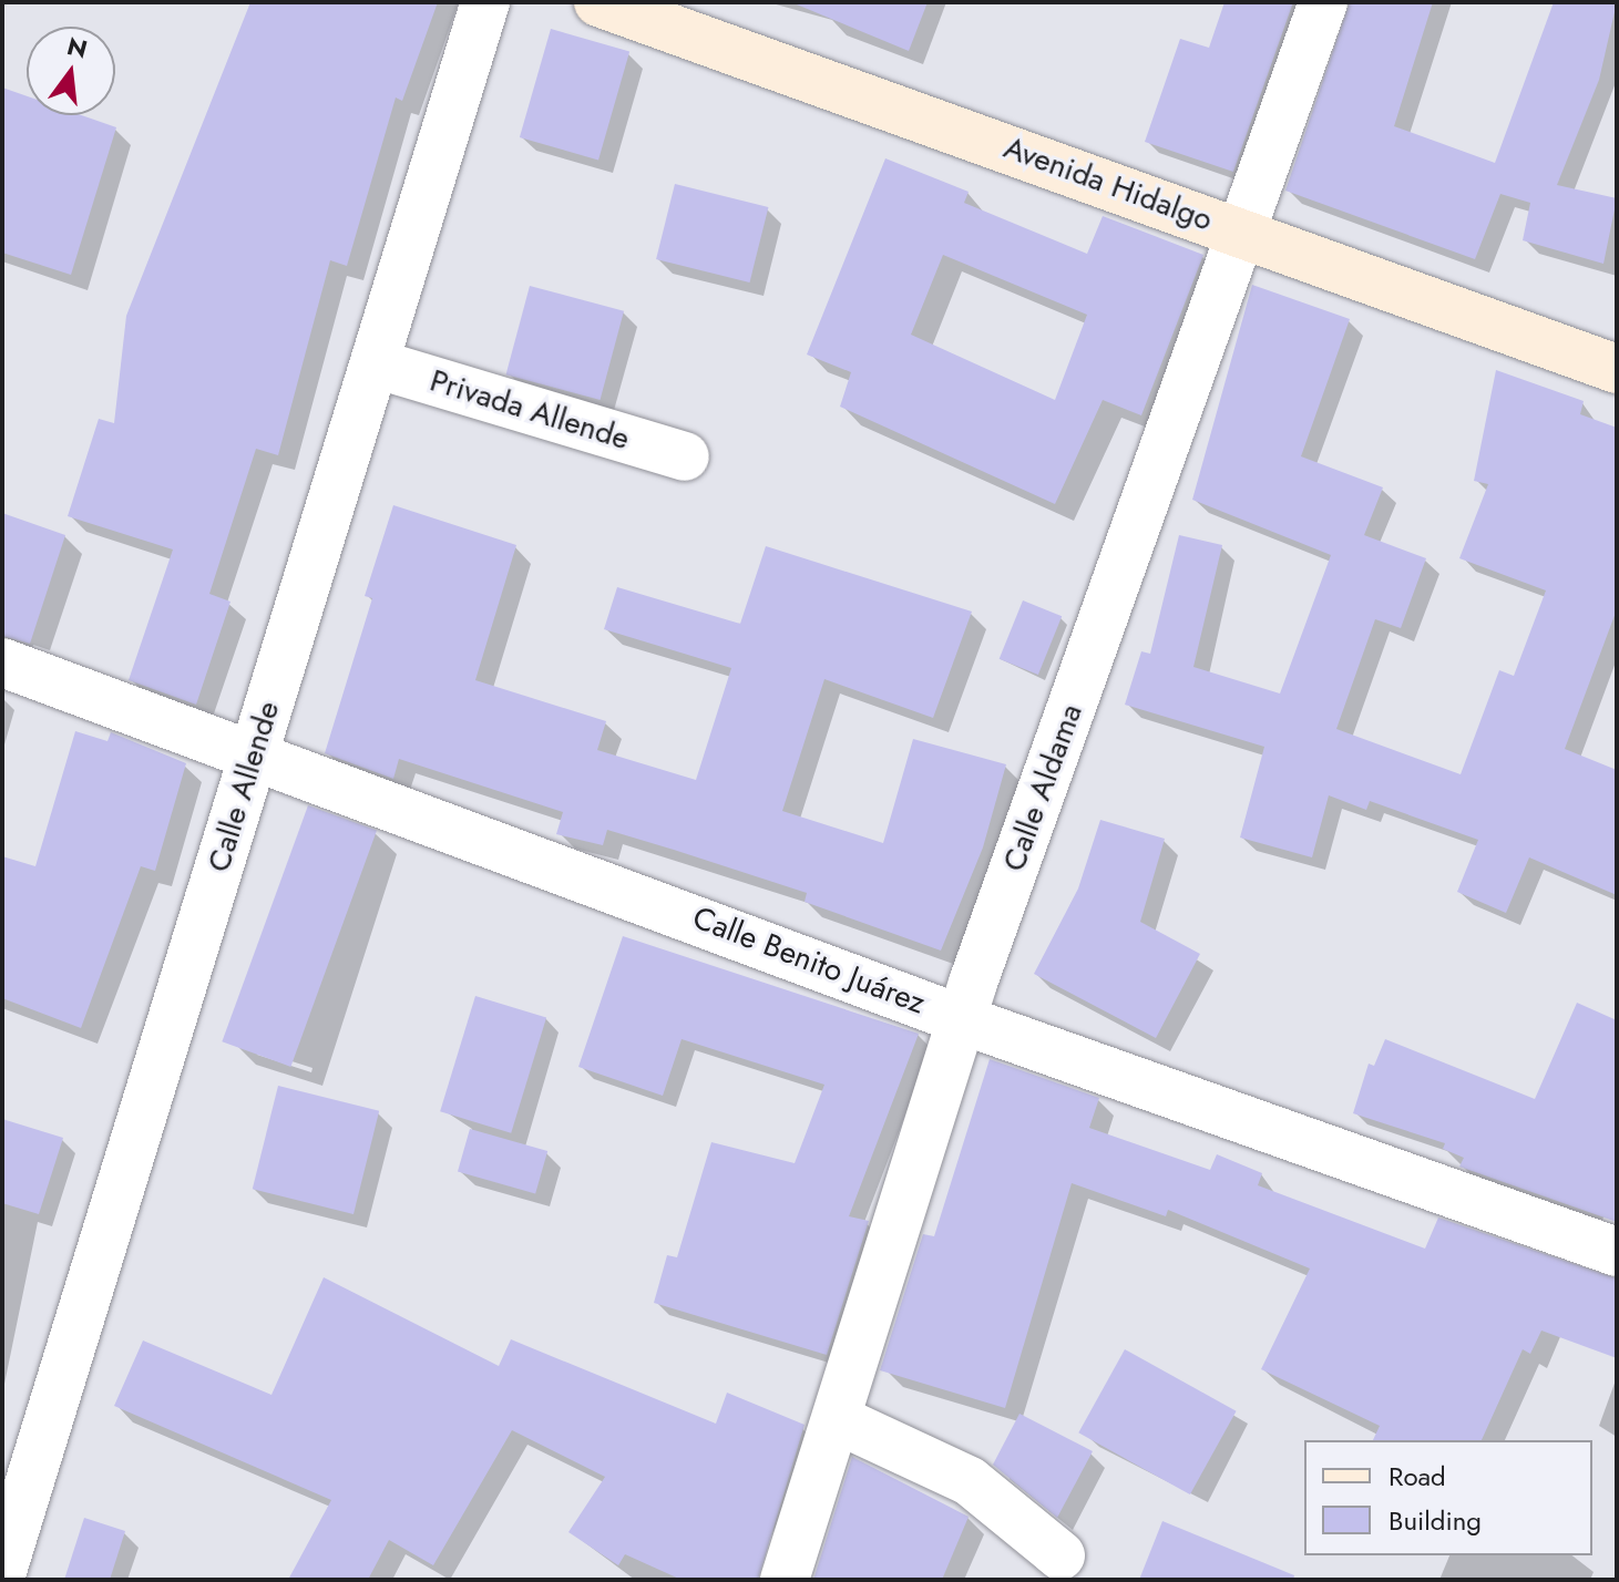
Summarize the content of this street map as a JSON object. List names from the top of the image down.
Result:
{
  "streets": {
    "street": [
      "Avenida Hidalgo",
      "Privada Allende",
      "Calle Allende",
      "Calle Aldama",
      "Calle Benito Juárez"
    ]
  },
  "crossings": [
    ["Avenida Hidalgo", "Calle Aldama"],
    ["Privada Allende", "Calle Allende"],
    ["Calle Allende", "Calle Benito Juárez"],
    ["Calle Aldama", "Calle Benito Juárez"]
  ],
  "legend": ["Road", "Building"],
  "north": "top"
}
